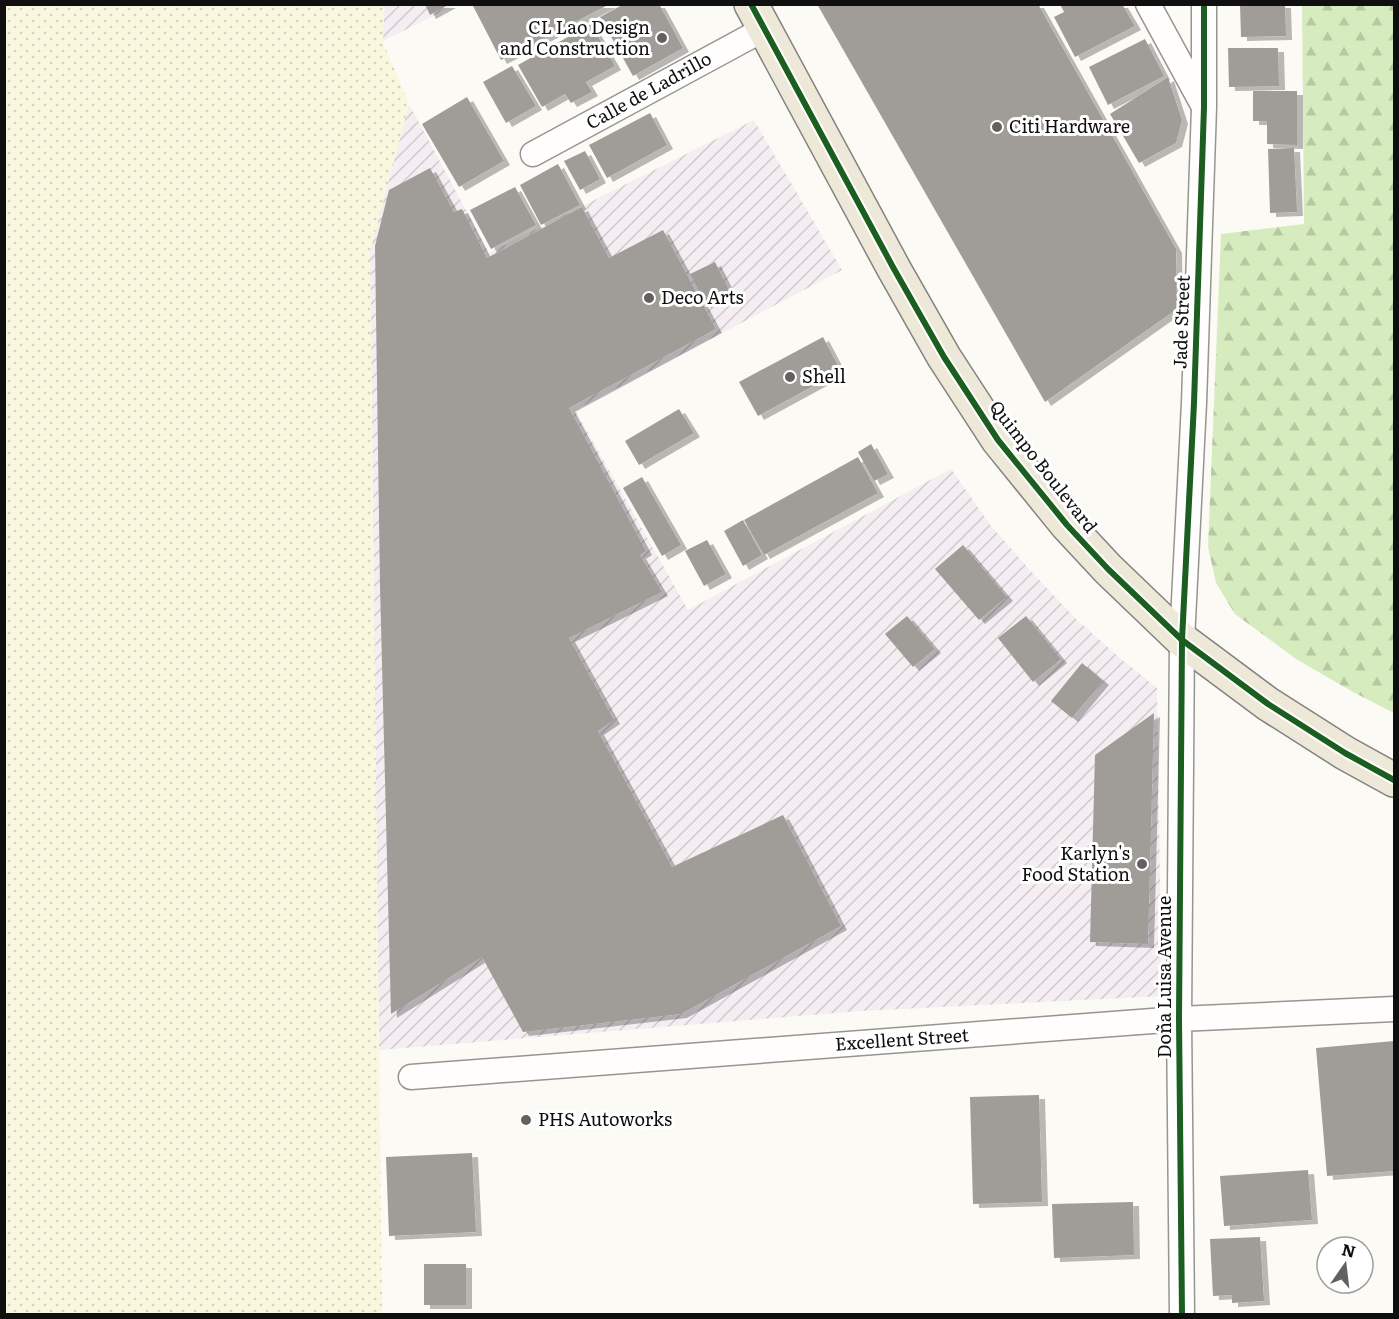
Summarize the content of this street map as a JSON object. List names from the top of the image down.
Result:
{
  "streets": {
    "main road": ["Quimpo Boulevard"],
    "street": [
      "Calle de Ladrillo",
      "Jade Street",
      "Doña Luisa Avenue",
      "Excellent Street"
    ]
  },
  "crossings": [
    ["Calle de Ladrillo", "Quimpo Boulevard"],
    ["Jade Street", "Quimpo Boulevard"],
    ["Jade Street", "Doña Luisa Avenue"],
    ["Quimpo Boulevard", "Doña Luisa Avenue"],
    ["Doña Luisa Avenue", "Excellent Street"]
  ],
  "places": [
    "CL Lao Design and Construction",
    "Citi Hardware",
    "Deco Arts",
    "Shell",
    "Karlyn's Food Station",
    "PHS Autoworks"
  ],
  "north": "top"
}
